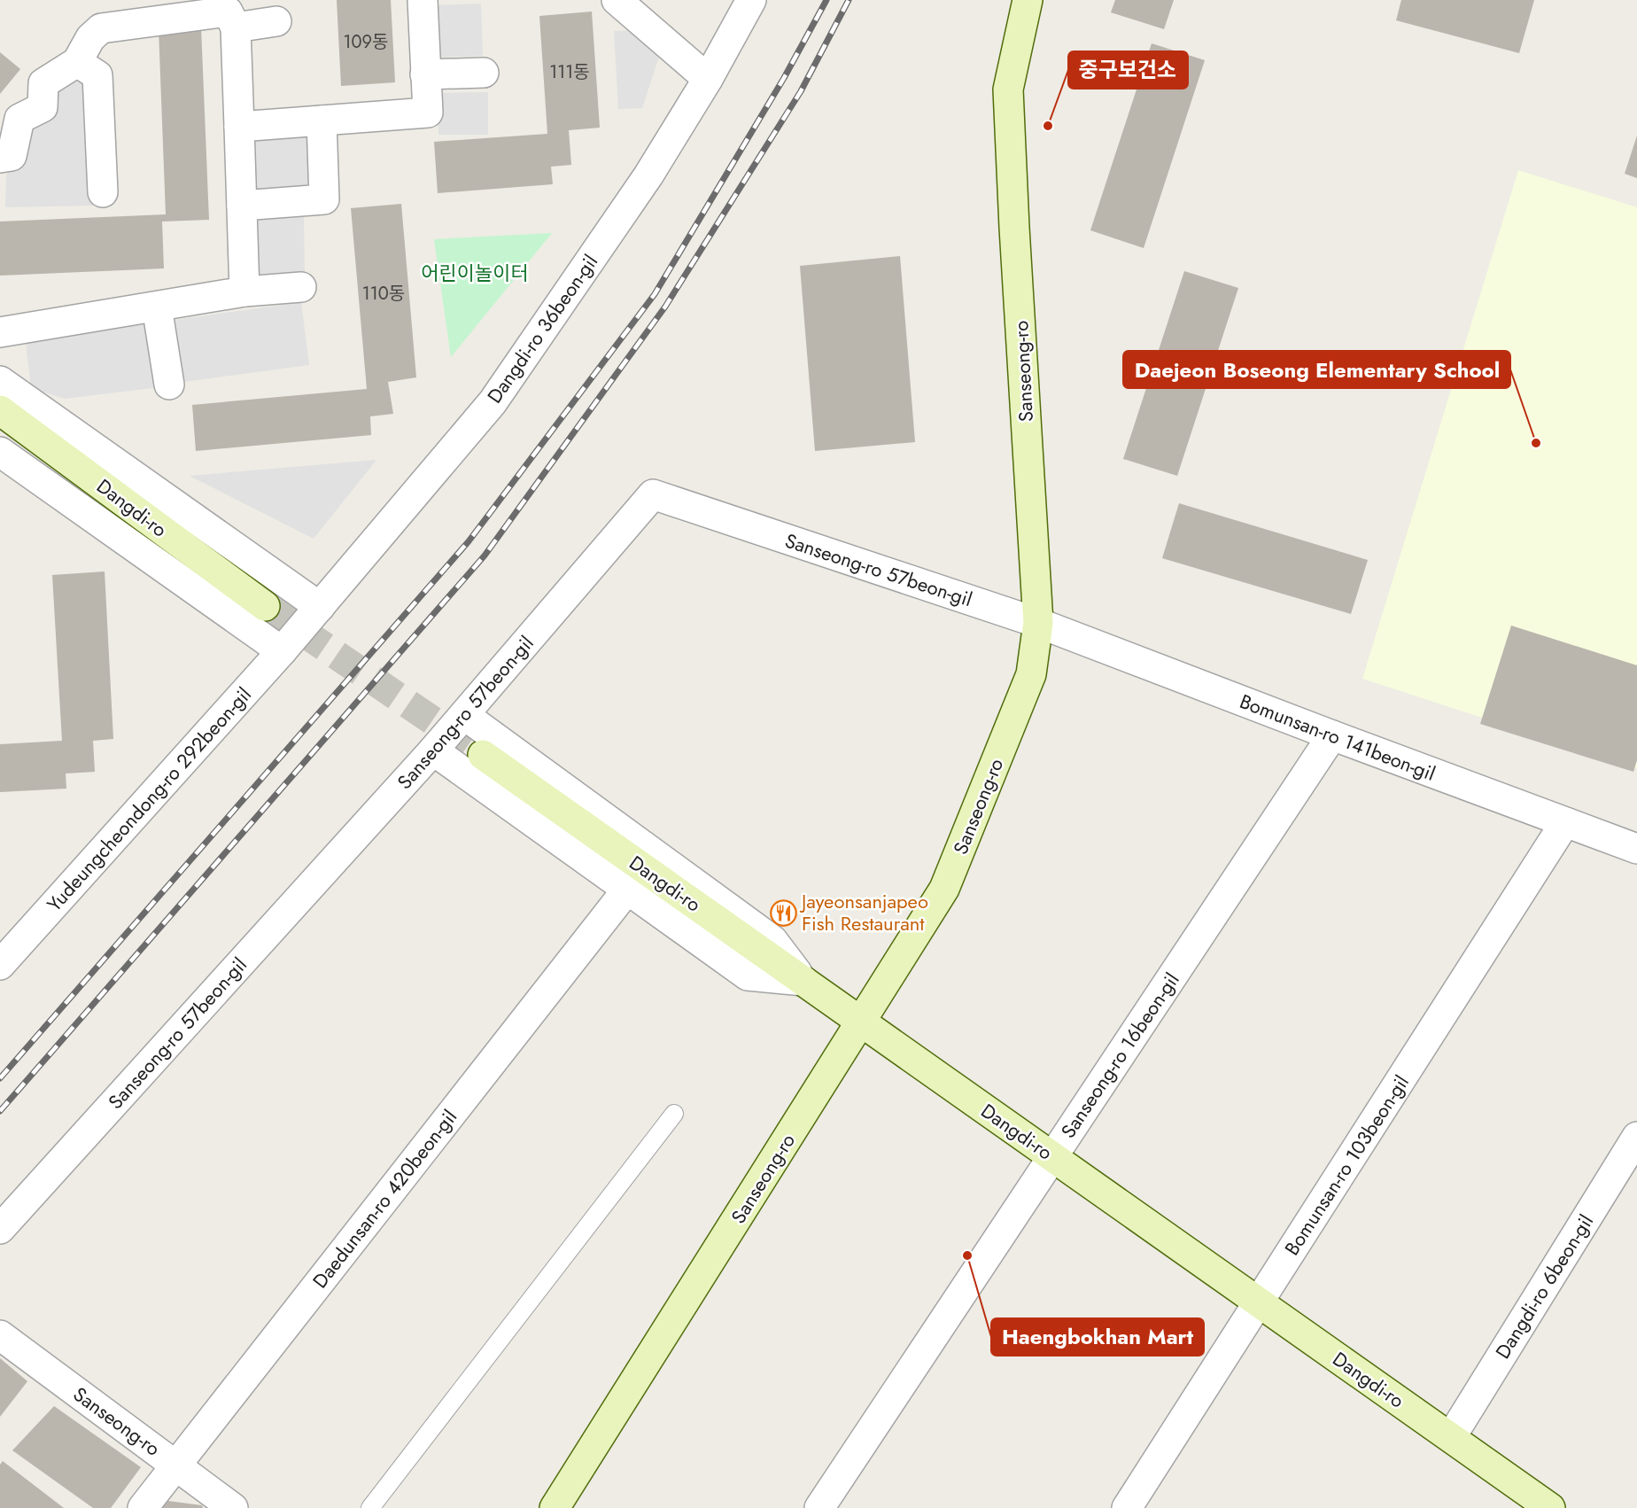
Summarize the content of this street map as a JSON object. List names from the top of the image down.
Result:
{
  "streets": {
    "main road": ["Sanseong-ro", "Dangdi-ro"],
    "street": [
      "Dangdi-ro 36beon-gil",
      "Sanseong-ro 57beon-gil",
      "Bomunsan-ro 141beon-gil",
      "Yudeungcheondong-ro 292beon-gil",
      "Sanseong-ro 16beon-gil",
      "Bomunsan-ro 103beon-gil",
      "Daedunsan-ro 420beon-gil",
      "Dangdi-ro 6beon-gil"
    ]
  },
  "crossings": [
    ["Dangdi-ro 36beon-gil", "Yudeungcheondong-ro 292beon-gil"],
    ["Sanseong-ro", "Dangdi-ro"],
    ["Sanseong-ro", "Sanseong-ro 57beon-gil"],
    ["Sanseong-ro", "Bomunsan-ro 141beon-gil"],
    ["Sanseong-ro", "Daedunsan-ro 420beon-gil"],
    ["Dangdi-ro", "Sanseong-ro 16beon-gil"],
    ["Dangdi-ro", "Bomunsan-ro 103beon-gil"],
    ["Dangdi-ro", "Dangdi-ro 6beon-gil"],
    ["Sanseong-ro 57beon-gil", "Bomunsan-ro 141beon-gil"],
    ["Bomunsan-ro 141beon-gil", "Sanseong-ro 16beon-gil"],
    ["Bomunsan-ro 141beon-gil", "Bomunsan-ro 103beon-gil"]
  ],
  "parks": ["어린이놀이터"],
  "places": {
    "other": ["중구보건소", "Daejeon Boseong Elementary School", "Haengbokhan Mart"],
    "restaurant": ["Jayeonsanjapeo Fish Restaurant"]
  },
  "house_numbers": ["109동", "111동", "110동"]
}
